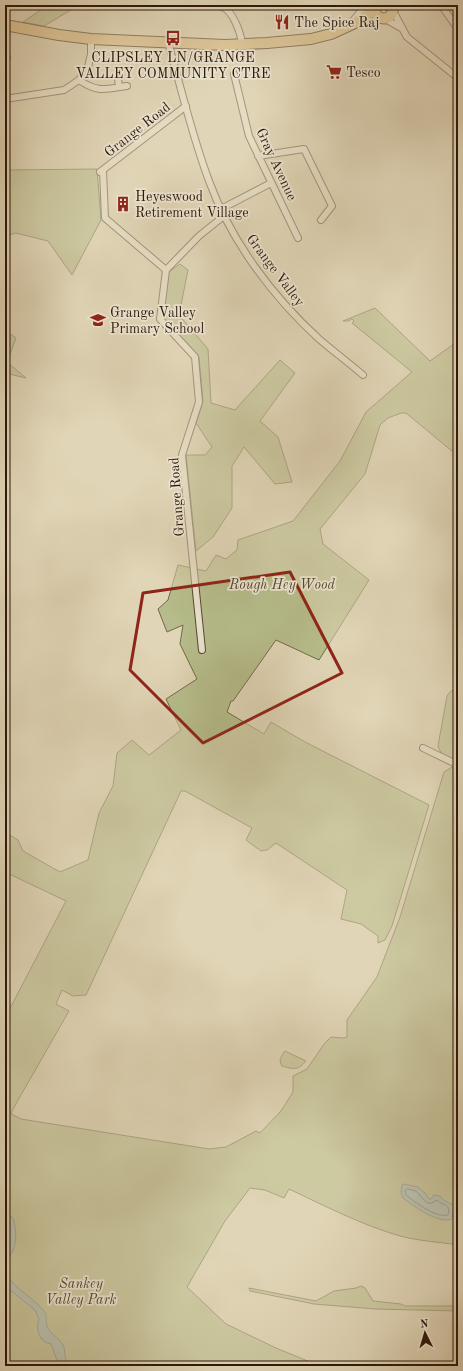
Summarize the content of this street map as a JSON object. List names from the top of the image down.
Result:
{
  "streets": {
    "street": ["Grange Road", "Gray Avenue", "Grange Valley"]
  },
  "crossings": [
    ["Grange Road", "Grange Valley"]
  ],
  "parks": ["Rough Hey Wood", "Sankey Valley Park"],
  "places": {
    "restaurant": ["The Spice Raj"],
    "bus stop": ["CLIPSLEY LN/GRANGE VALLEY COMMUNITY CTRE"],
    "supermarket": ["Tesco"],
    "building": ["Heyeswood Retirement Village"],
    "school or university": ["Grange Valley Primary School"]
  },
  "north": "top"
}
